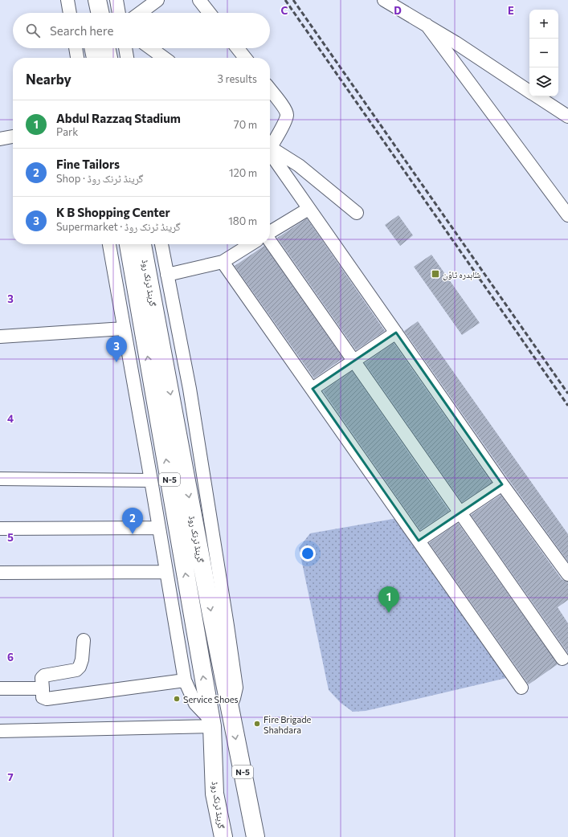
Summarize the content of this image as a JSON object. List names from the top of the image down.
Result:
{
  "streets": {
    "highway": ["گرینڈ ٹرنک روڈ", "N-5"]
  },
  "places": {
    "transit": ["شاہدرہ ٹاؤن"],
    "other": ["Service Shoes", "Fire Brigade Shahdara"]
  },
  "page": {
    "map_buttons": ["+", "−"],
    "search": "Search here",
    "heading": ["Nearby", "3 results"],
    "list": [
      {
        "mark": "1",
        "name": "Abdul Razzaq Stadium",
        "note": "Park",
        "value": "70 m"
      },
      {
        "mark": "2",
        "name": "Fine Tailors",
        "note": "Shop · گرینڈ ٹرنک روڈ",
        "value": "120 m"
      },
      {
        "mark": "3",
        "name": "K B Shopping Center",
        "note": "Supermarket · گرینڈ ٹرنک روڈ",
        "value": "180 m"
      }
    ],
    "pins": ["3", "2", "1"]
  },
  "grid": {
    "columns": ["C", "D", "E"],
    "rows": [
      "3",
      "4",
      "5",
      "6",
      "7"
    ]
  }
}
